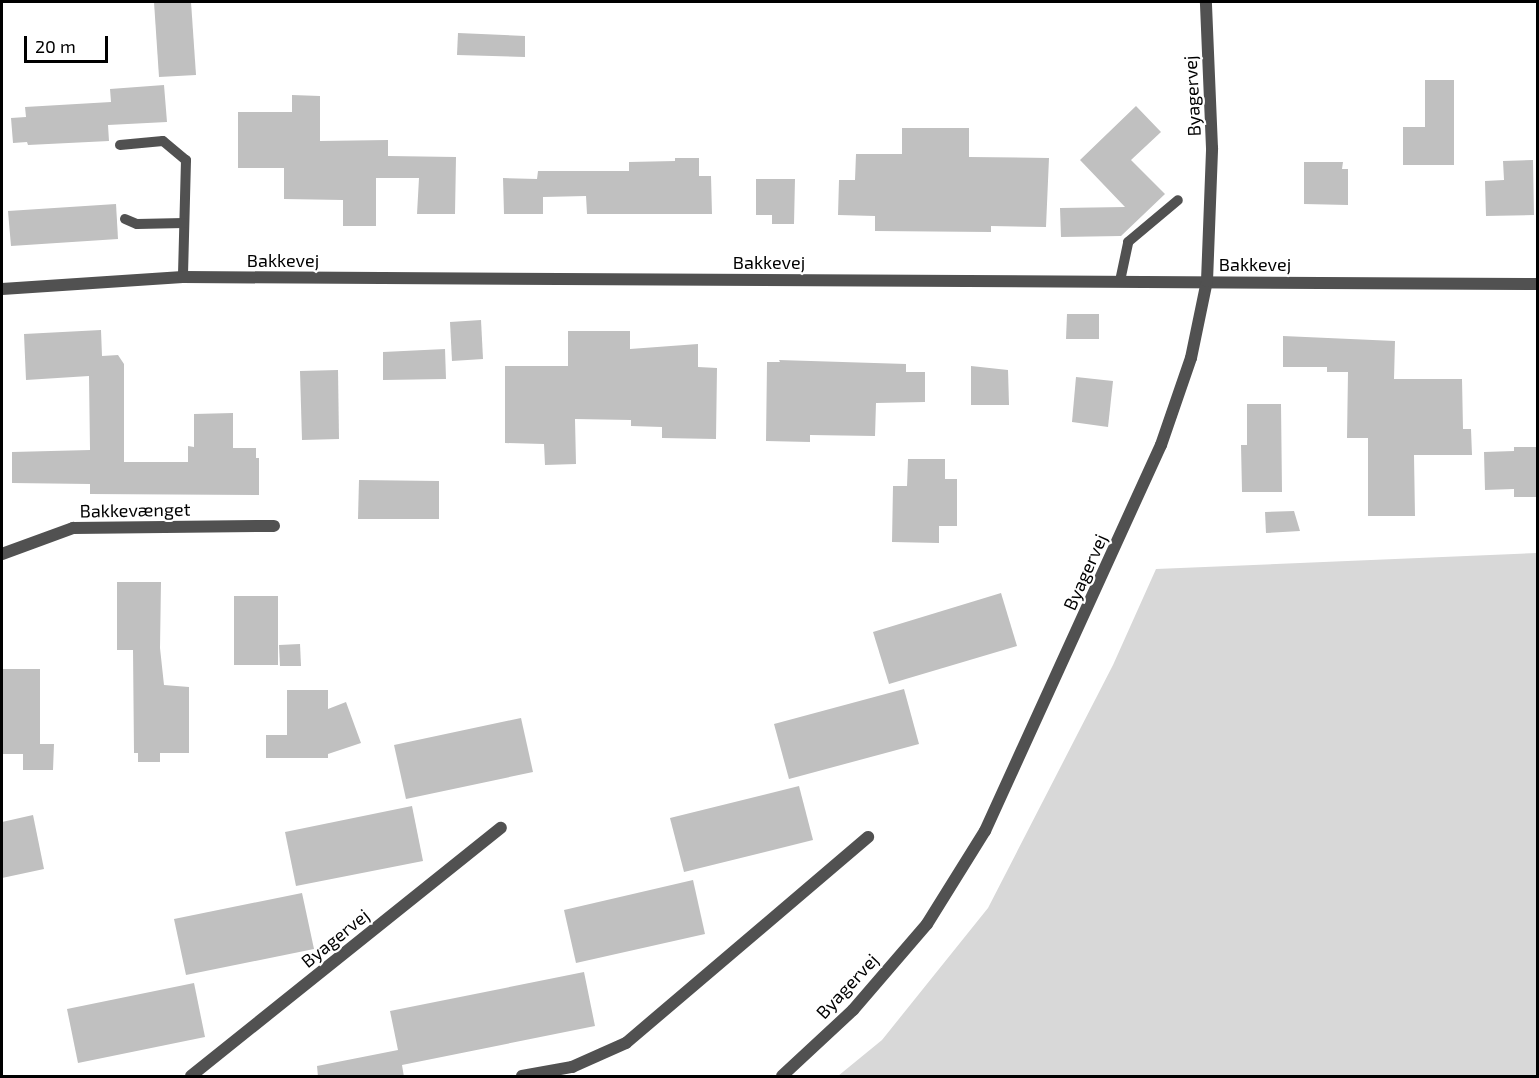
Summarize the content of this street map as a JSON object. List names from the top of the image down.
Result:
{
  "streets": {
    "street": ["Byagervej", "Bakkevej", "Bakkevænget"]
  },
  "crossings": [
    ["Byagervej", "Bakkevej"]
  ],
  "scale_bar": "20 m"
}
